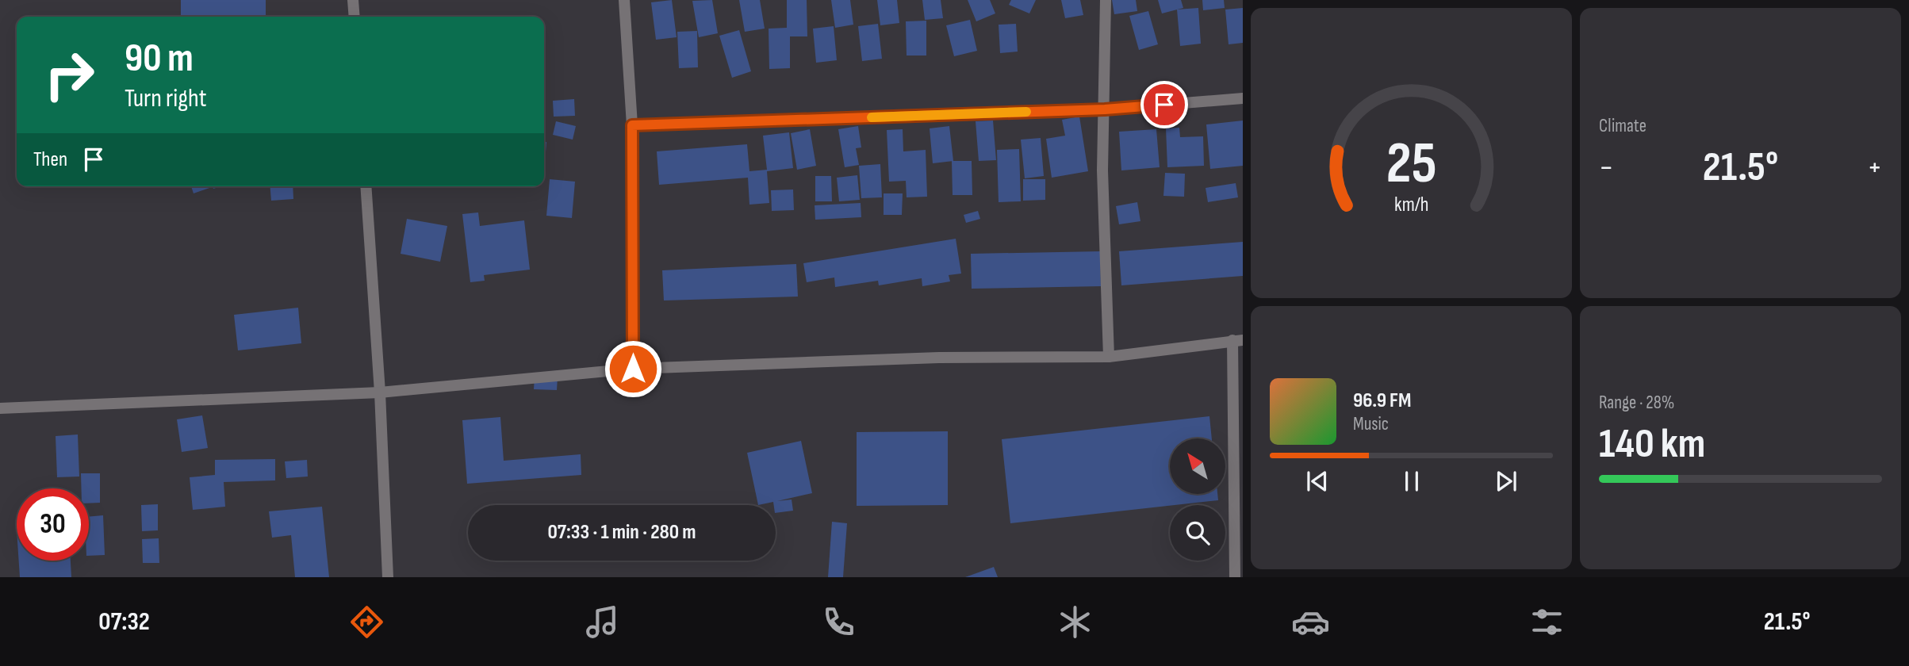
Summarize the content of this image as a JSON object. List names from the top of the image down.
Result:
{
  "north": "top left",
  "page": {
    "tile": [
      "Climate",
      ["Range · 28%", "140 km"]
    ],
    "turn": ["90 m", "Turn right"],
    "then": "Then",
    "heat": ["−", "21.5°", "+"],
    "song": ["96.9 FM", "Music"],
    "limit": "30",
    "trip": "07:33 · 1 min · 280 m",
    "tabs": ["07:32", "21.5°"],
    "gauge": ["25", "km/h"]
  }
}
